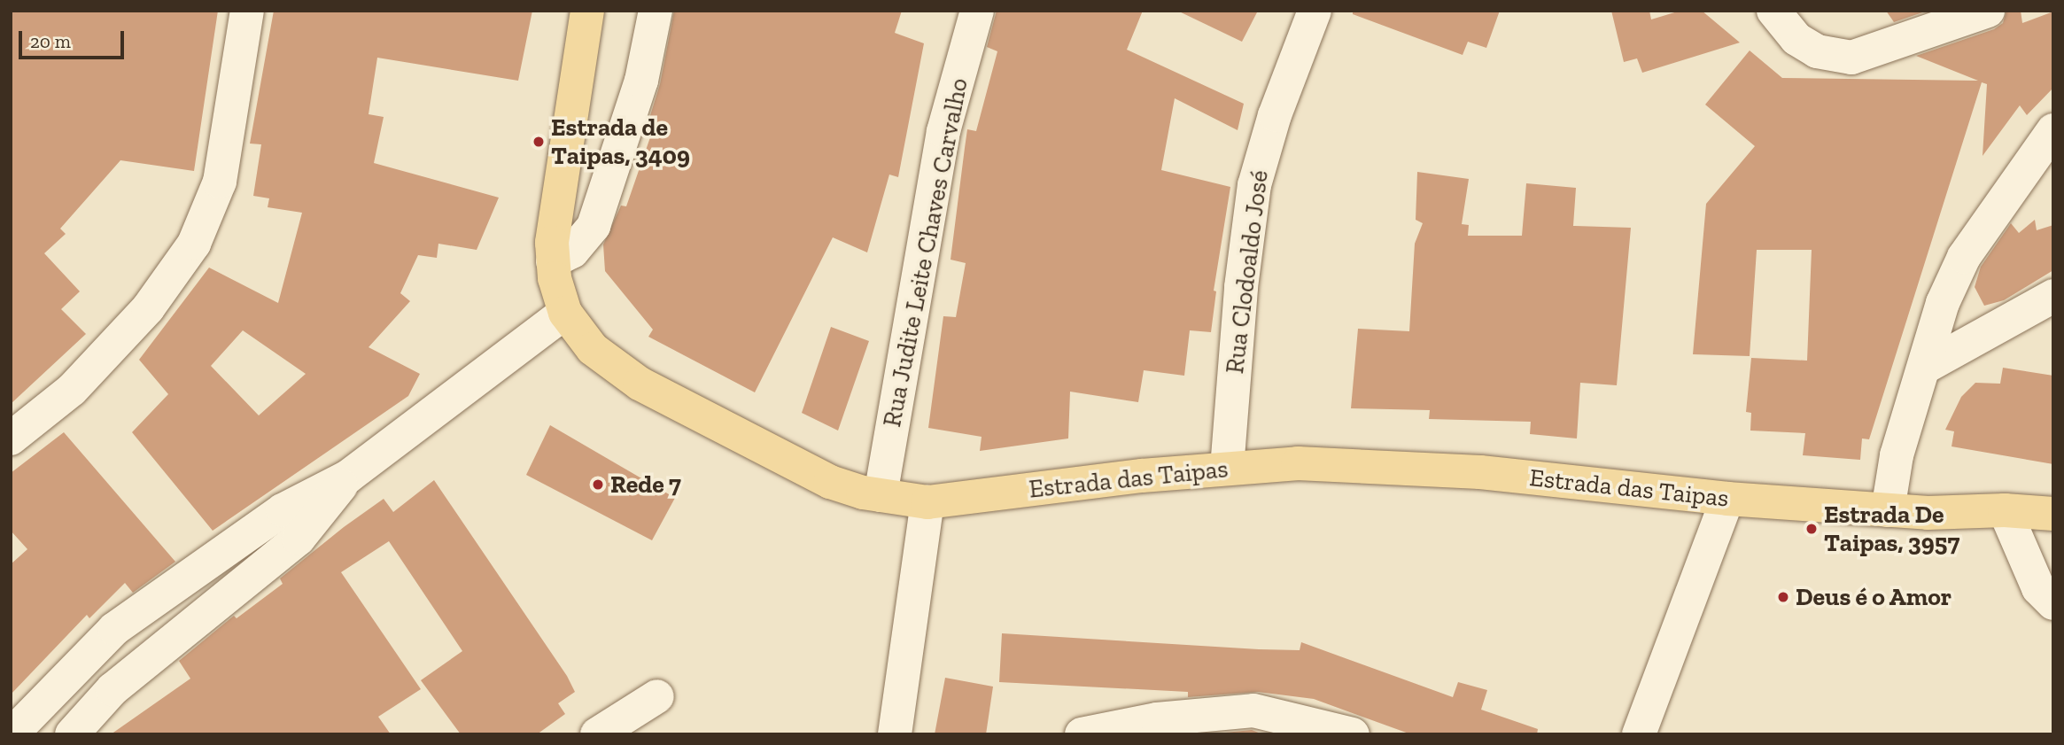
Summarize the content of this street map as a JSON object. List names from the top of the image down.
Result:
{
  "streets": {
    "main road": ["Estrada das Taipas"],
    "street": ["Rua Judite Leite Chaves Carvalho", "Rua Clodoaldo José"]
  },
  "crossings": [
    ["Rua Judite Leite Chaves Carvalho", "Estrada das Taipas"],
    ["Rua Clodoaldo José", "Estrada das Taipas"]
  ],
  "places": [
    "Estrada de Taipas, 3409",
    "Rede 7",
    "Estrada De Taipas, 3957",
    "Deus é o Amor"
  ],
  "scale_bar": "20 m"
}
